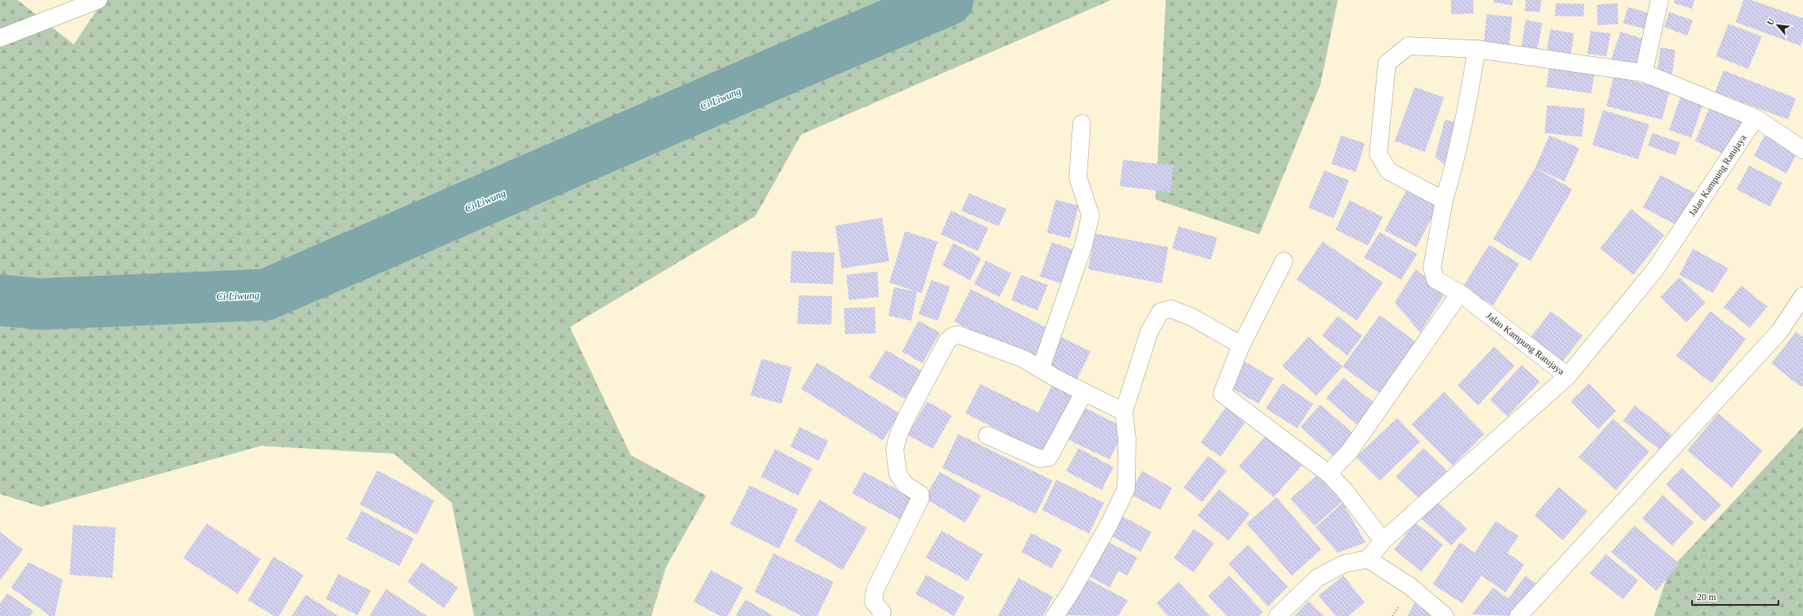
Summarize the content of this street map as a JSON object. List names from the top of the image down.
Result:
{
  "streets": {
    "street": ["Jalan Kampung Ratujaya"]
  },
  "water": ["Ci Liwung"],
  "scale_bar": "20 m",
  "north": "top left"
}
